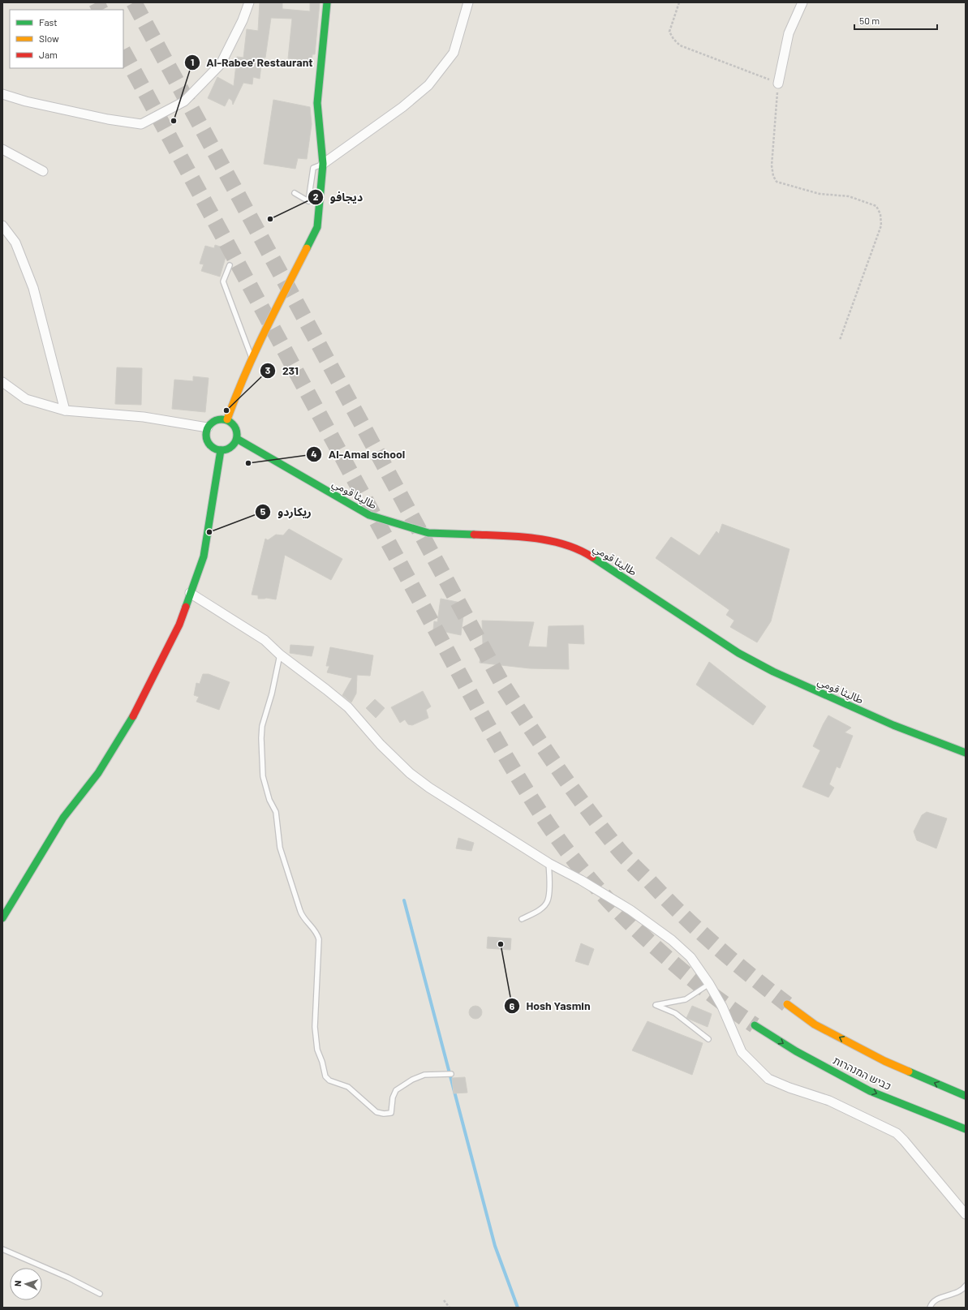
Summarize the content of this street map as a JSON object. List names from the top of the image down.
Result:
{
  "streets": {
    "main road": ["طاليثا قومي", "כביש המנהרות"]
  },
  "places": [
    "Al-Rabee' Restaurant",
    "ديجافو",
    "231",
    "Al-Amal school",
    "ريكاردو",
    "Hosh Yasmin"
  ],
  "legend": ["Fast", "Slow", "Jam"],
  "scale_bar": "50 m",
  "north": "left"
}
